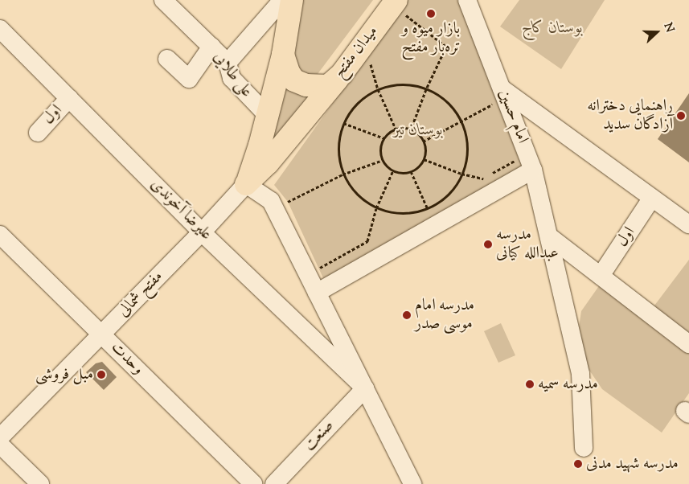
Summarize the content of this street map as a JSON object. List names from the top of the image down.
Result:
{
  "streets": {
    "main road": ["میدان مفتح"],
    "street": [
      "علی طلایی",
      "اول",
      "امام حسین",
      "علیرضا آخوندی",
      "مفتح شمالی",
      "وحدت",
      "صنعت"
    ]
  },
  "crossings": [
    ["اول", "علیرضا آخوندی"],
    ["علیرضا آخوندی", "مفتح شمالی"],
    ["علیرضا آخوندی", "صنعت"],
    ["مفتح شمالی", "وحدت"]
  ],
  "parks": ["بوستان کاج", "بوستان تیر"],
  "places": [
    "بازار میوه و تره‌بار مفتح",
    "راهنمایی دخترانه آزادگان سدید",
    "مدرسه عبدالله کیانی",
    "مدرسه امام موسی صدر",
    "مبل فروشی",
    "مدرسه سمیه",
    "مدرسه شهید مدنی"
  ],
  "north": "right"
}
